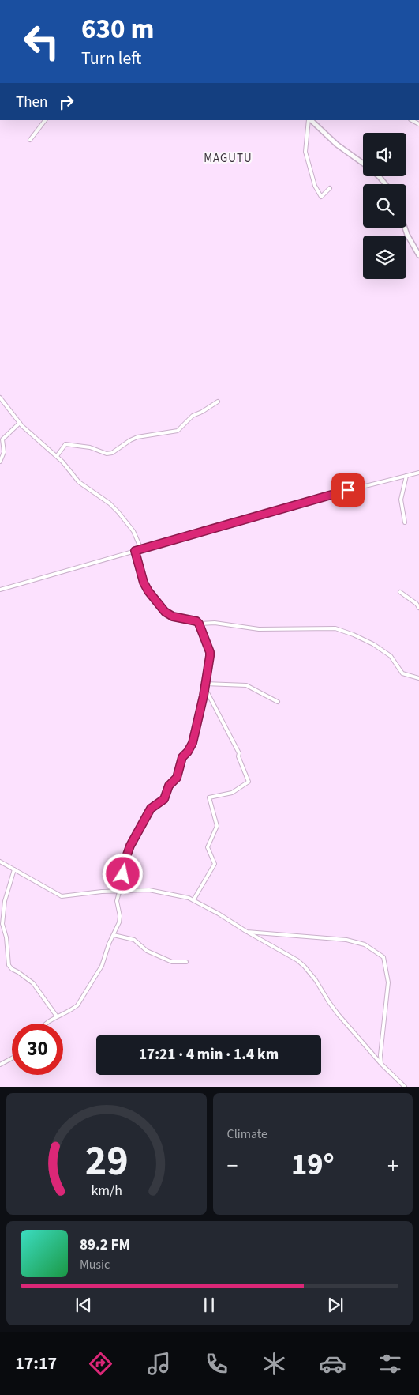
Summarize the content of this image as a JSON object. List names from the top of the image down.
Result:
{
  "districts": ["MAGUTU"],
  "page": {
    "turn": ["630 m", "Turn left"],
    "then": "Then",
    "limit": "30",
    "trip": "17:21 · 4 min · 1.4 km",
    "tile": "Climate",
    "heat": ["−", "19°", "+"],
    "song": ["89.2 FM", "Music"],
    "tabs": "17:17",
    "gauge": ["29", "km/h"]
  }
}
